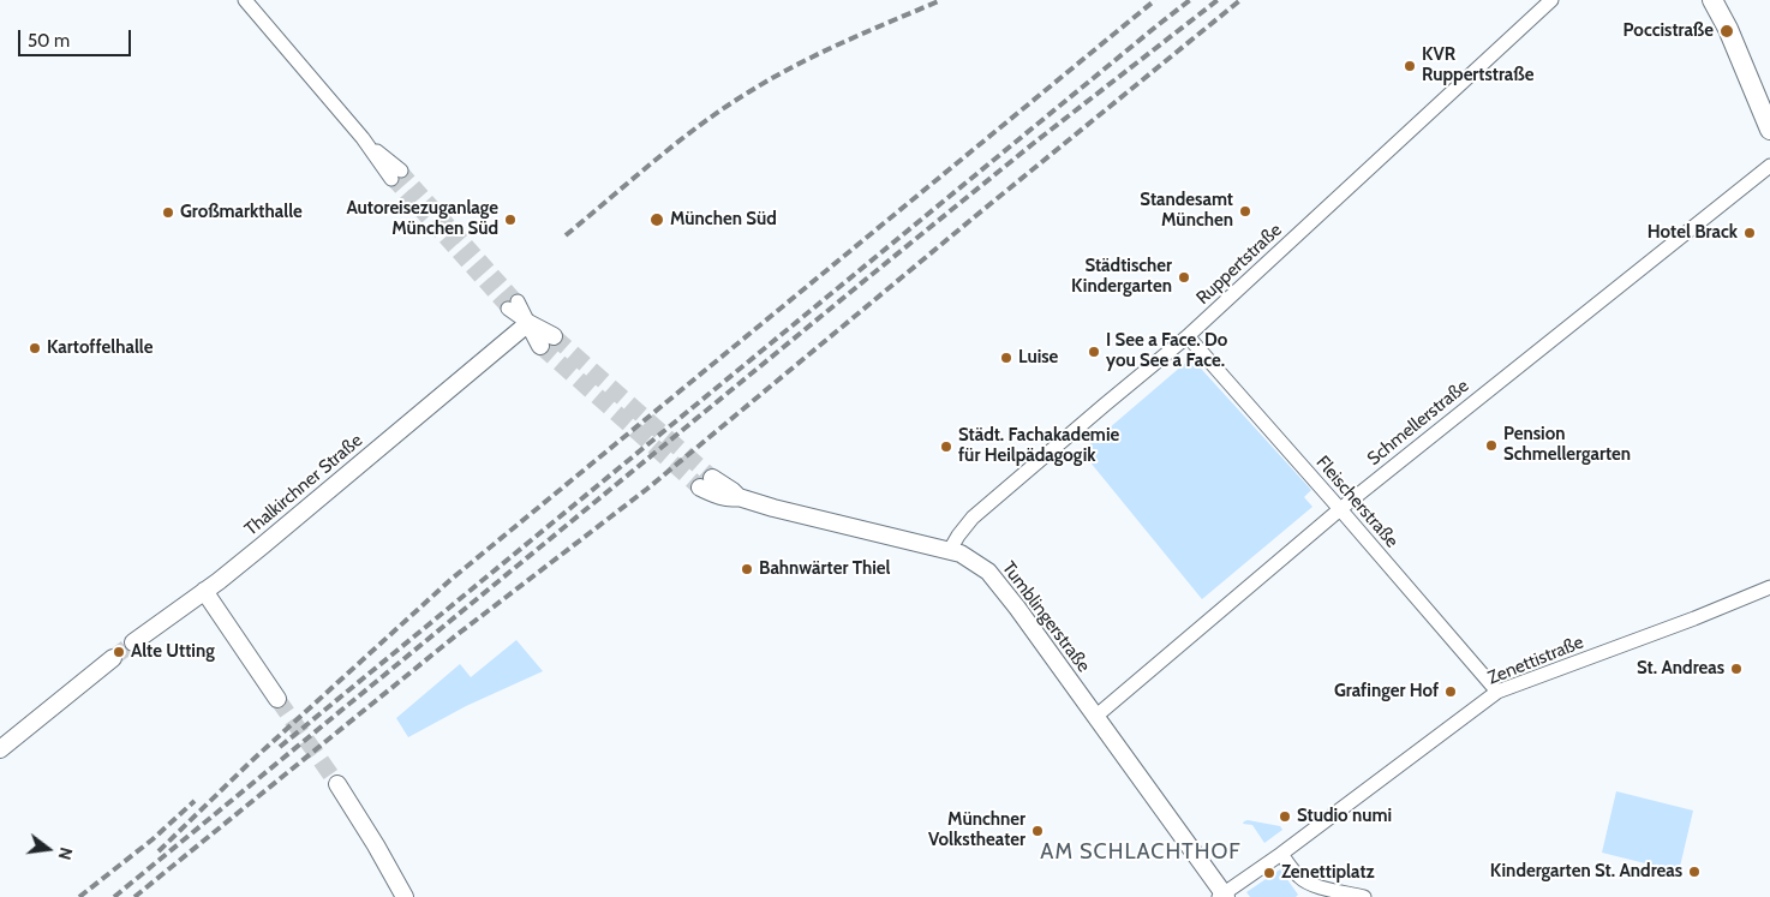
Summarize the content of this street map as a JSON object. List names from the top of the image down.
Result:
{
  "streets": {
    "street": [
      "Ruppertstraße",
      "Schmellerstraße",
      "Thalkirchner Straße",
      "Fleischerstraße",
      "Tumblingerstraße",
      "Zenettistraße"
    ]
  },
  "crossings": [
    ["Ruppertstraße", "Fleischerstraße"],
    ["Ruppertstraße", "Tumblingerstraße"],
    ["Schmellerstraße", "Fleischerstraße"],
    ["Schmellerstraße", "Tumblingerstraße"],
    ["Fleischerstraße", "Zenettistraße"]
  ],
  "districts": ["AM SCHLACHTHOF"],
  "places": [
    "Poccistraße",
    "KVR Ruppertstraße",
    "Standesamt München",
    "Großmarkthalle",
    "Autoreisezuganlage München Süd",
    "München Süd",
    "Hotel Brack",
    "Städtischer Kindergarten",
    "Kartoffelhalle",
    "I See a Face. Do you See a Face.",
    "Luise",
    "Pension Schmellergarten",
    "Städt. Fachakademie für Heilpädagogik",
    "Bahnwärter Thiel",
    "Alte Utting",
    "St. Andreas",
    "Grafinger Hof",
    "Studio numi",
    "Münchner Volkstheater",
    "Kindergarten St. Andreas",
    "Zenettiplatz"
  ],
  "scale_bar": "50 m",
  "north": "right"
}
